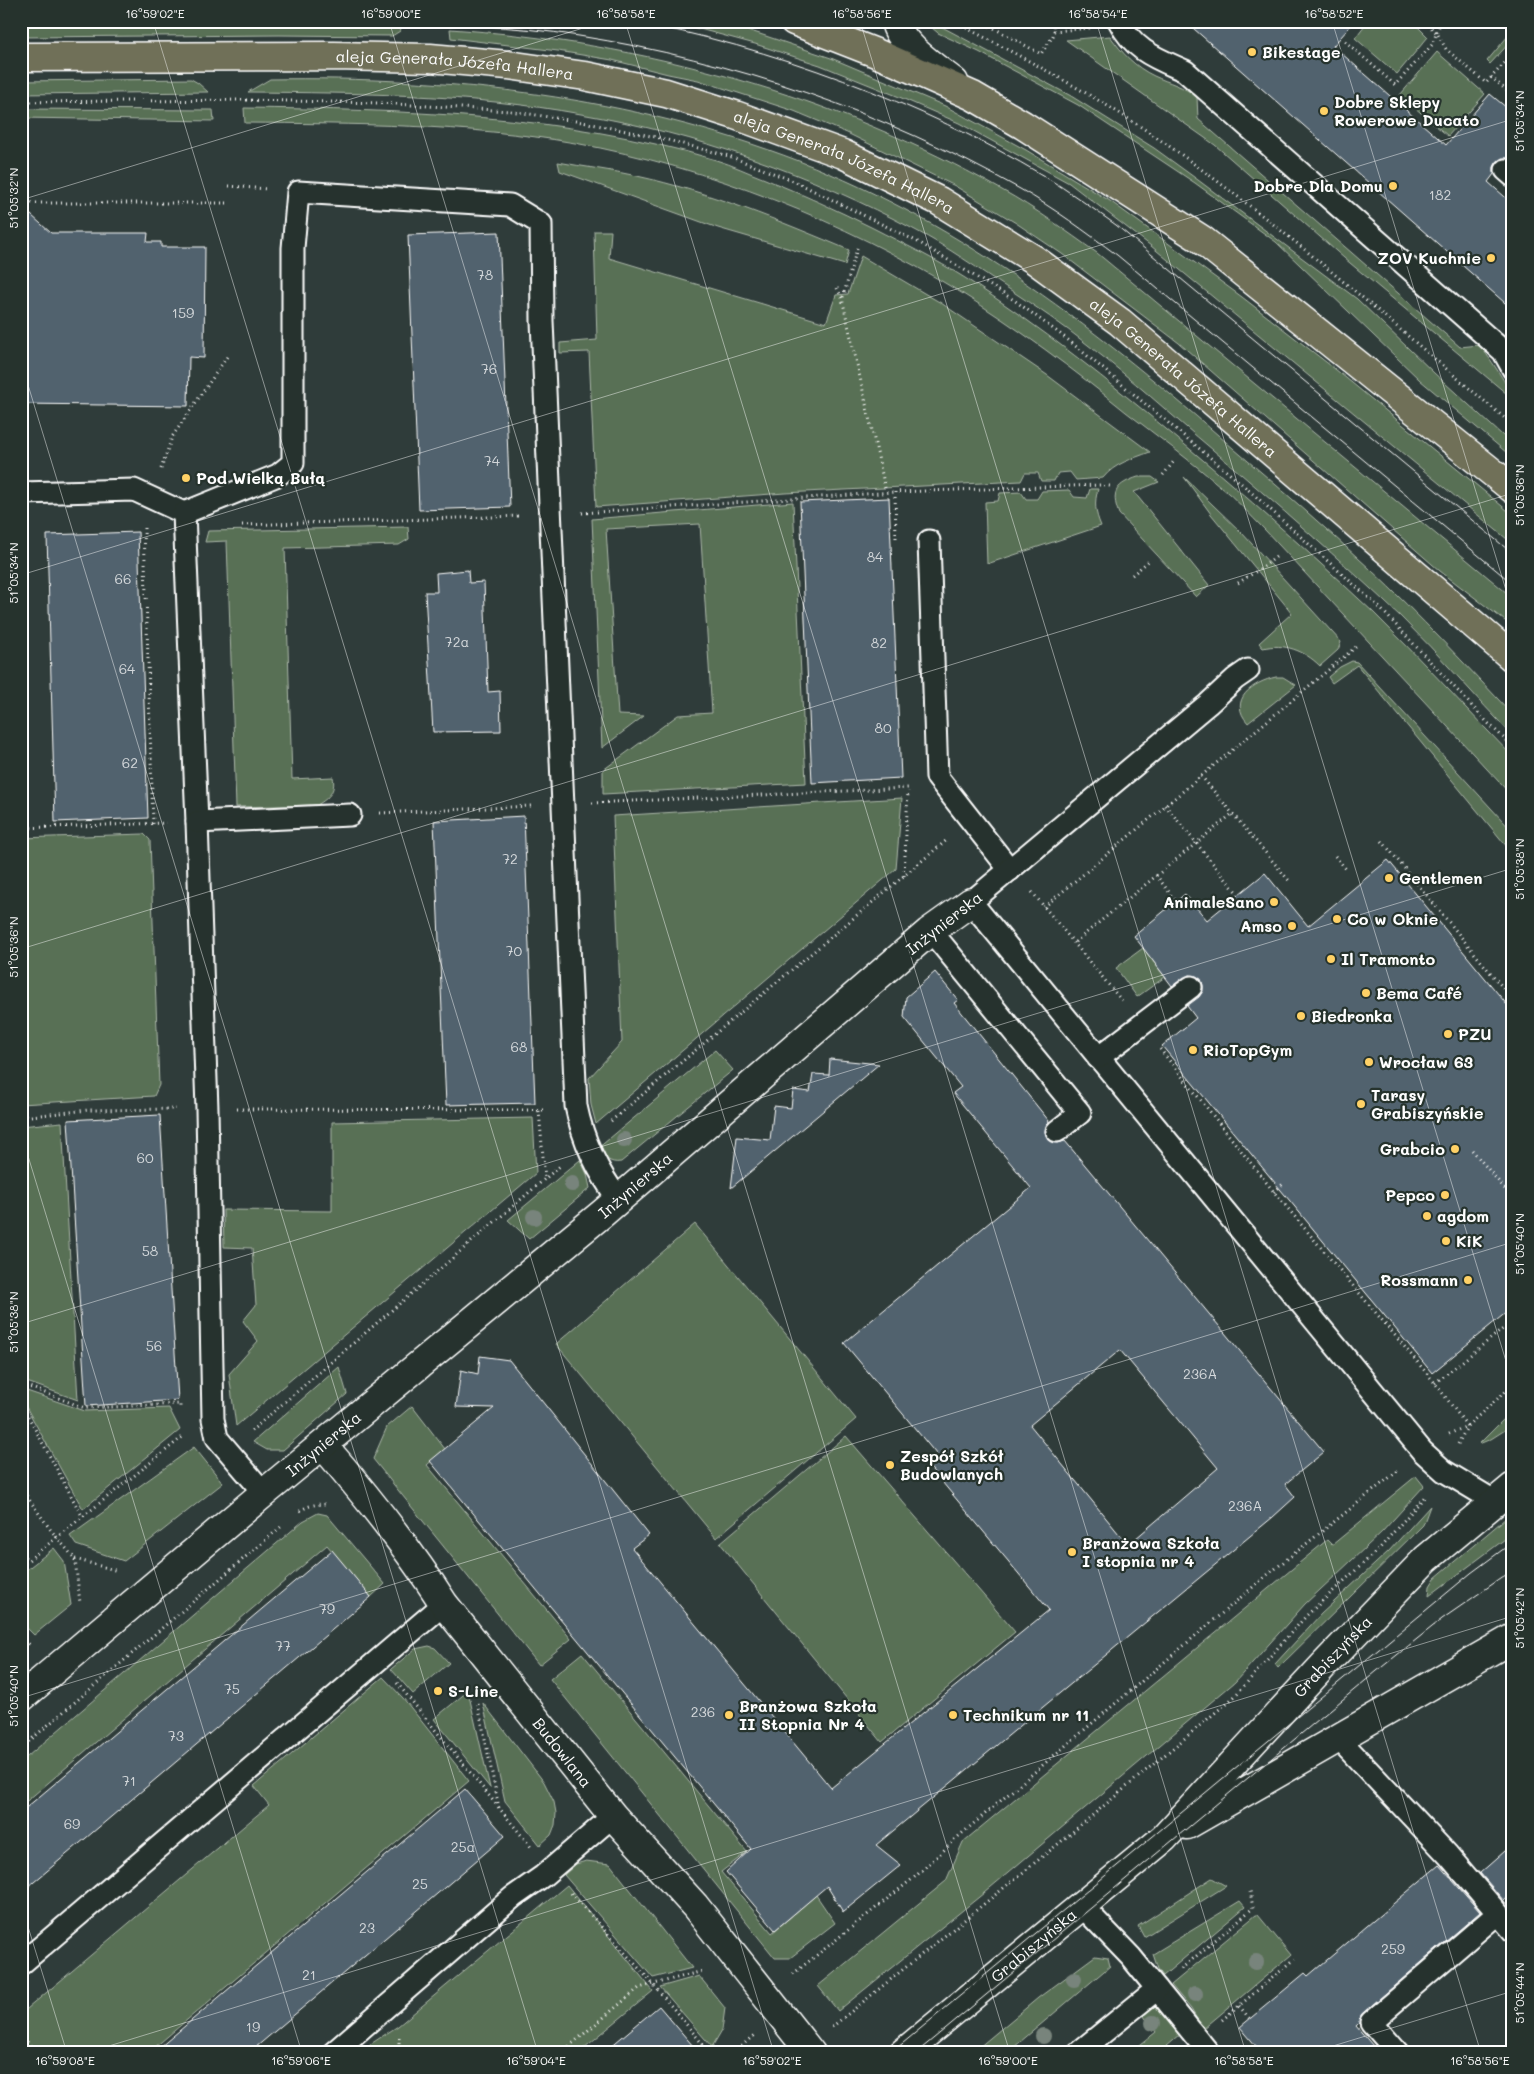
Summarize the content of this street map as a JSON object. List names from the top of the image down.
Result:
{
  "streets": {
    "main road": ["aleja Generała Józefa Hallera"],
    "street": ["Inżynierska", "Grabiszyńska", "Budowlana"]
  },
  "crossings": [
    ["Inżynierska", "Budowlana"]
  ],
  "places": [
    "Bikestage",
    "Dobre Sklepy Rowerowe Ducato",
    "Dobre Dla Domu",
    "ZOV Kuchnie",
    "Pod Wielką Bułą",
    "Gentlemen",
    "AnimaleSano",
    "Co w Oknie",
    "Amso",
    "Il Tramonto",
    "Bema Café",
    "Biedronka",
    "PZU",
    "RioTopGym",
    "Wrocław 63",
    "Tarasy Grabiszyńskie",
    "Grabcio",
    "Pepco",
    "agdom",
    "KiK",
    "Rossmann",
    "Zespół Szkół Budowlanych",
    "Branżowa Szkoła I stopnia nr 4",
    "S-Line",
    "Branżowa Szkoła II Stopnia Nr 4",
    "Technikum nr 11"
  ],
  "house_numbers": [
    "182",
    "78",
    "159",
    "76",
    "74",
    "84",
    "66",
    "72a",
    "82",
    "64",
    "80",
    "62",
    "72",
    "70",
    "68",
    "60",
    "58",
    "56",
    "236A",
    "236A",
    "79",
    "77",
    "75",
    "236",
    "73",
    "71",
    "69",
    "25a",
    "25",
    "23",
    "259",
    "21",
    "19"
  ],
  "coordinates": [
    "16°59'02\"E",
    "16°59'00\"E",
    "16°58'58\"E",
    "16°58'56\"E",
    "16°58'54\"E",
    "16°58'52\"E",
    "51°05'34\"N",
    "51°05'32\"N",
    "51°05'36\"N",
    "51°05'38\"N",
    "51°05'40\"N",
    "51°05'42\"N",
    "51°05'44\"N",
    "16°59'08\"E",
    "16°59'06\"E",
    "16°59'04\"E"
  ]
}
